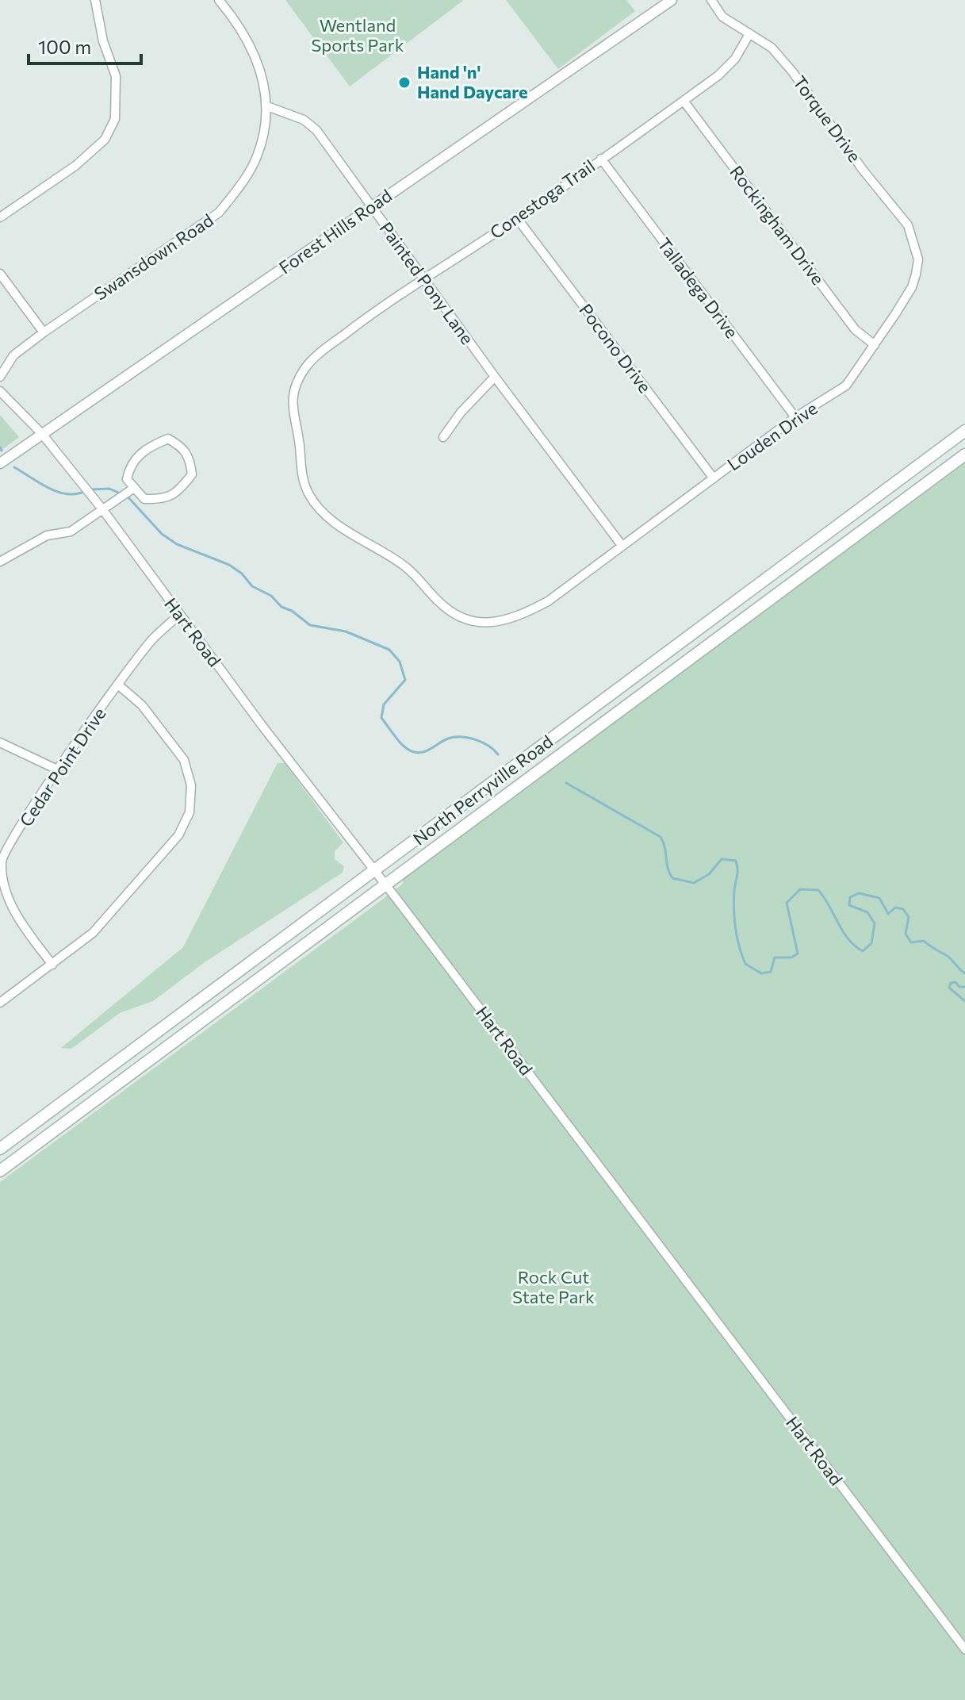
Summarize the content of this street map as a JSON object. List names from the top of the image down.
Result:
{
  "streets": {
    "main road": ["North Perryville Road"],
    "street": [
      "Torque Drive",
      "Conestoga Trail",
      "Rockingham Drive",
      "Forest Hills Road",
      "Swansdown Road",
      "Painted Pony Lane",
      "Talladega Drive",
      "Pocono Drive",
      "Louden Drive",
      "Hart Road",
      "Cedar Point Drive"
    ]
  },
  "crossings": [
    ["Torque Drive", "Conestoga Trail"],
    ["Torque Drive", "Louden Drive"],
    ["Conestoga Trail", "Rockingham Drive"],
    ["Conestoga Trail", "Painted Pony Lane"],
    ["Conestoga Trail", "Talladega Drive"],
    ["Conestoga Trail", "Pocono Drive"],
    ["Conestoga Trail", "Louden Drive"],
    ["Rockingham Drive", "Louden Drive"],
    ["Forest Hills Road", "Painted Pony Lane"],
    ["Forest Hills Road", "Hart Road"],
    ["Swansdown Road", "Painted Pony Lane"],
    ["Painted Pony Lane", "Louden Drive"],
    ["Talladega Drive", "Louden Drive"],
    ["Pocono Drive", "Louden Drive"],
    ["Hart Road", "Cedar Point Drive"],
    ["Hart Road", "North Perryville Road"]
  ],
  "parks": ["Wentland Sports Park", "Rock Cut State Park"],
  "places": ["Hand 'n' Hand Daycare"],
  "scale_bar": "100 m"
}
